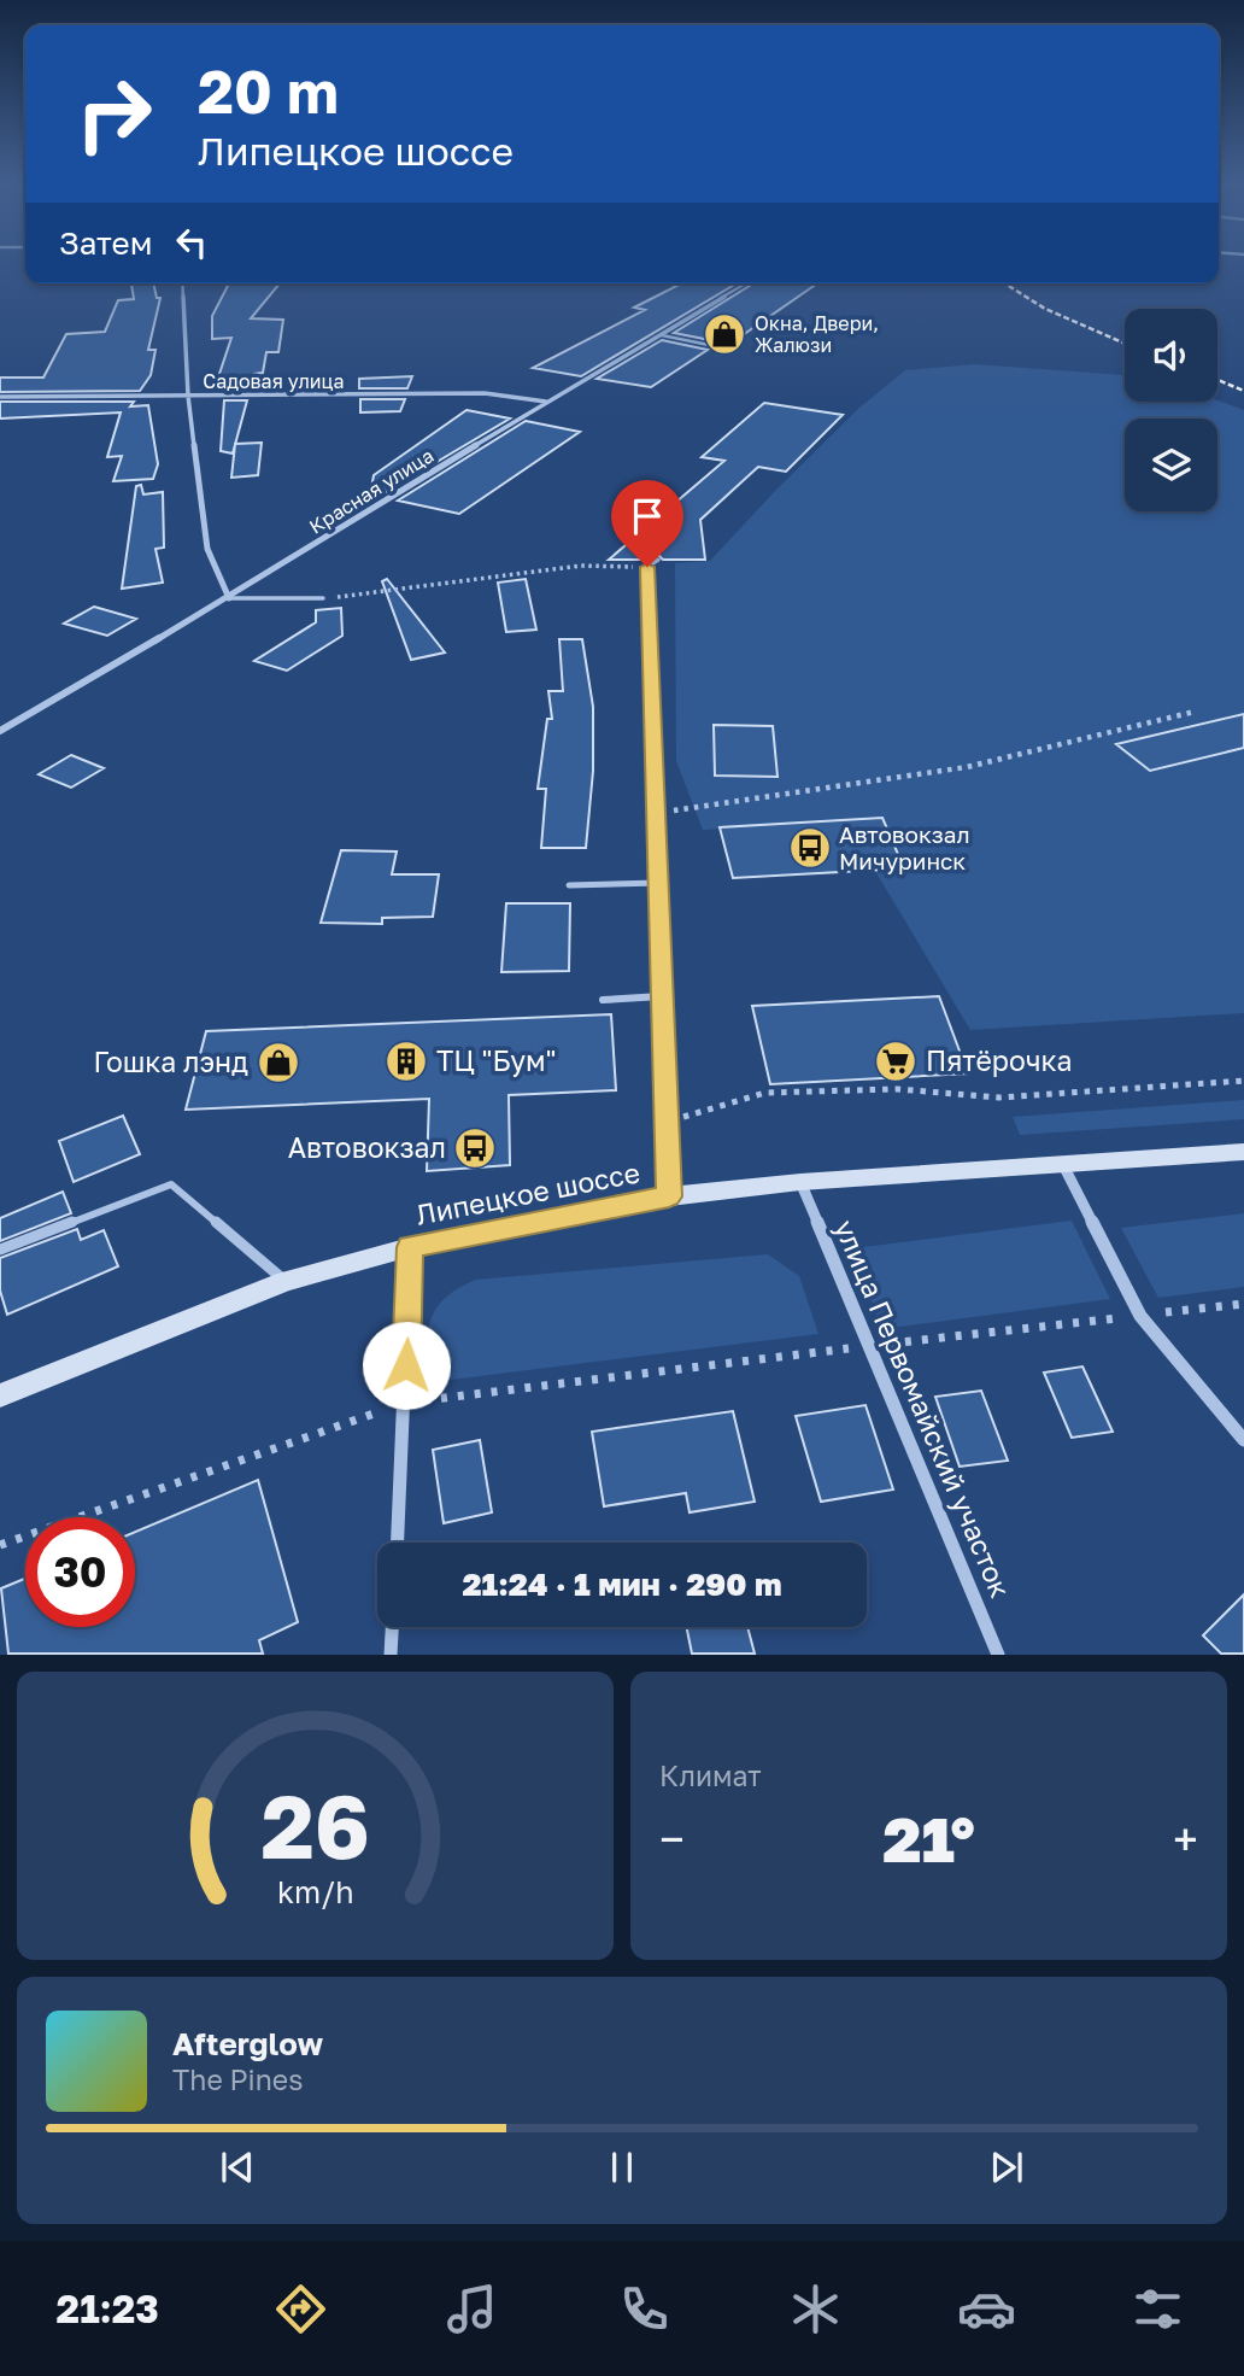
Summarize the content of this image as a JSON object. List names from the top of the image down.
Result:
{
  "streets": {
    "main road": ["Липецкое шоссе"],
    "street": ["Садовая улица", "Красная улица", "улица Первомайский участок"]
  },
  "crossings": [
    ["Садовая улица", "Красная улица"],
    ["Липецкое шоссе", "улица Первомайский участок"]
  ],
  "places": {
    "shop": ["Окна, Двери, Жалюзи", "Гошка лэнд"],
    "bus stop": ["Автовокзал Мичуринск", "Автовокзал"],
    "building": ["ТЦ \"Бум\""],
    "supermarket": ["Пятёрочка"]
  },
  "page": {
    "turn": ["20 m", "Липецкое шоссе"],
    "then": "Затем",
    "limit": "30",
    "trip": "21:24 · 1 мин · 290 m",
    "tile": "Климат",
    "heat": ["−", "21°", "+"],
    "song": ["Afterglow", "The Pines"],
    "tabs": "21:23",
    "gauge": ["26", "km/h"]
  }
}
